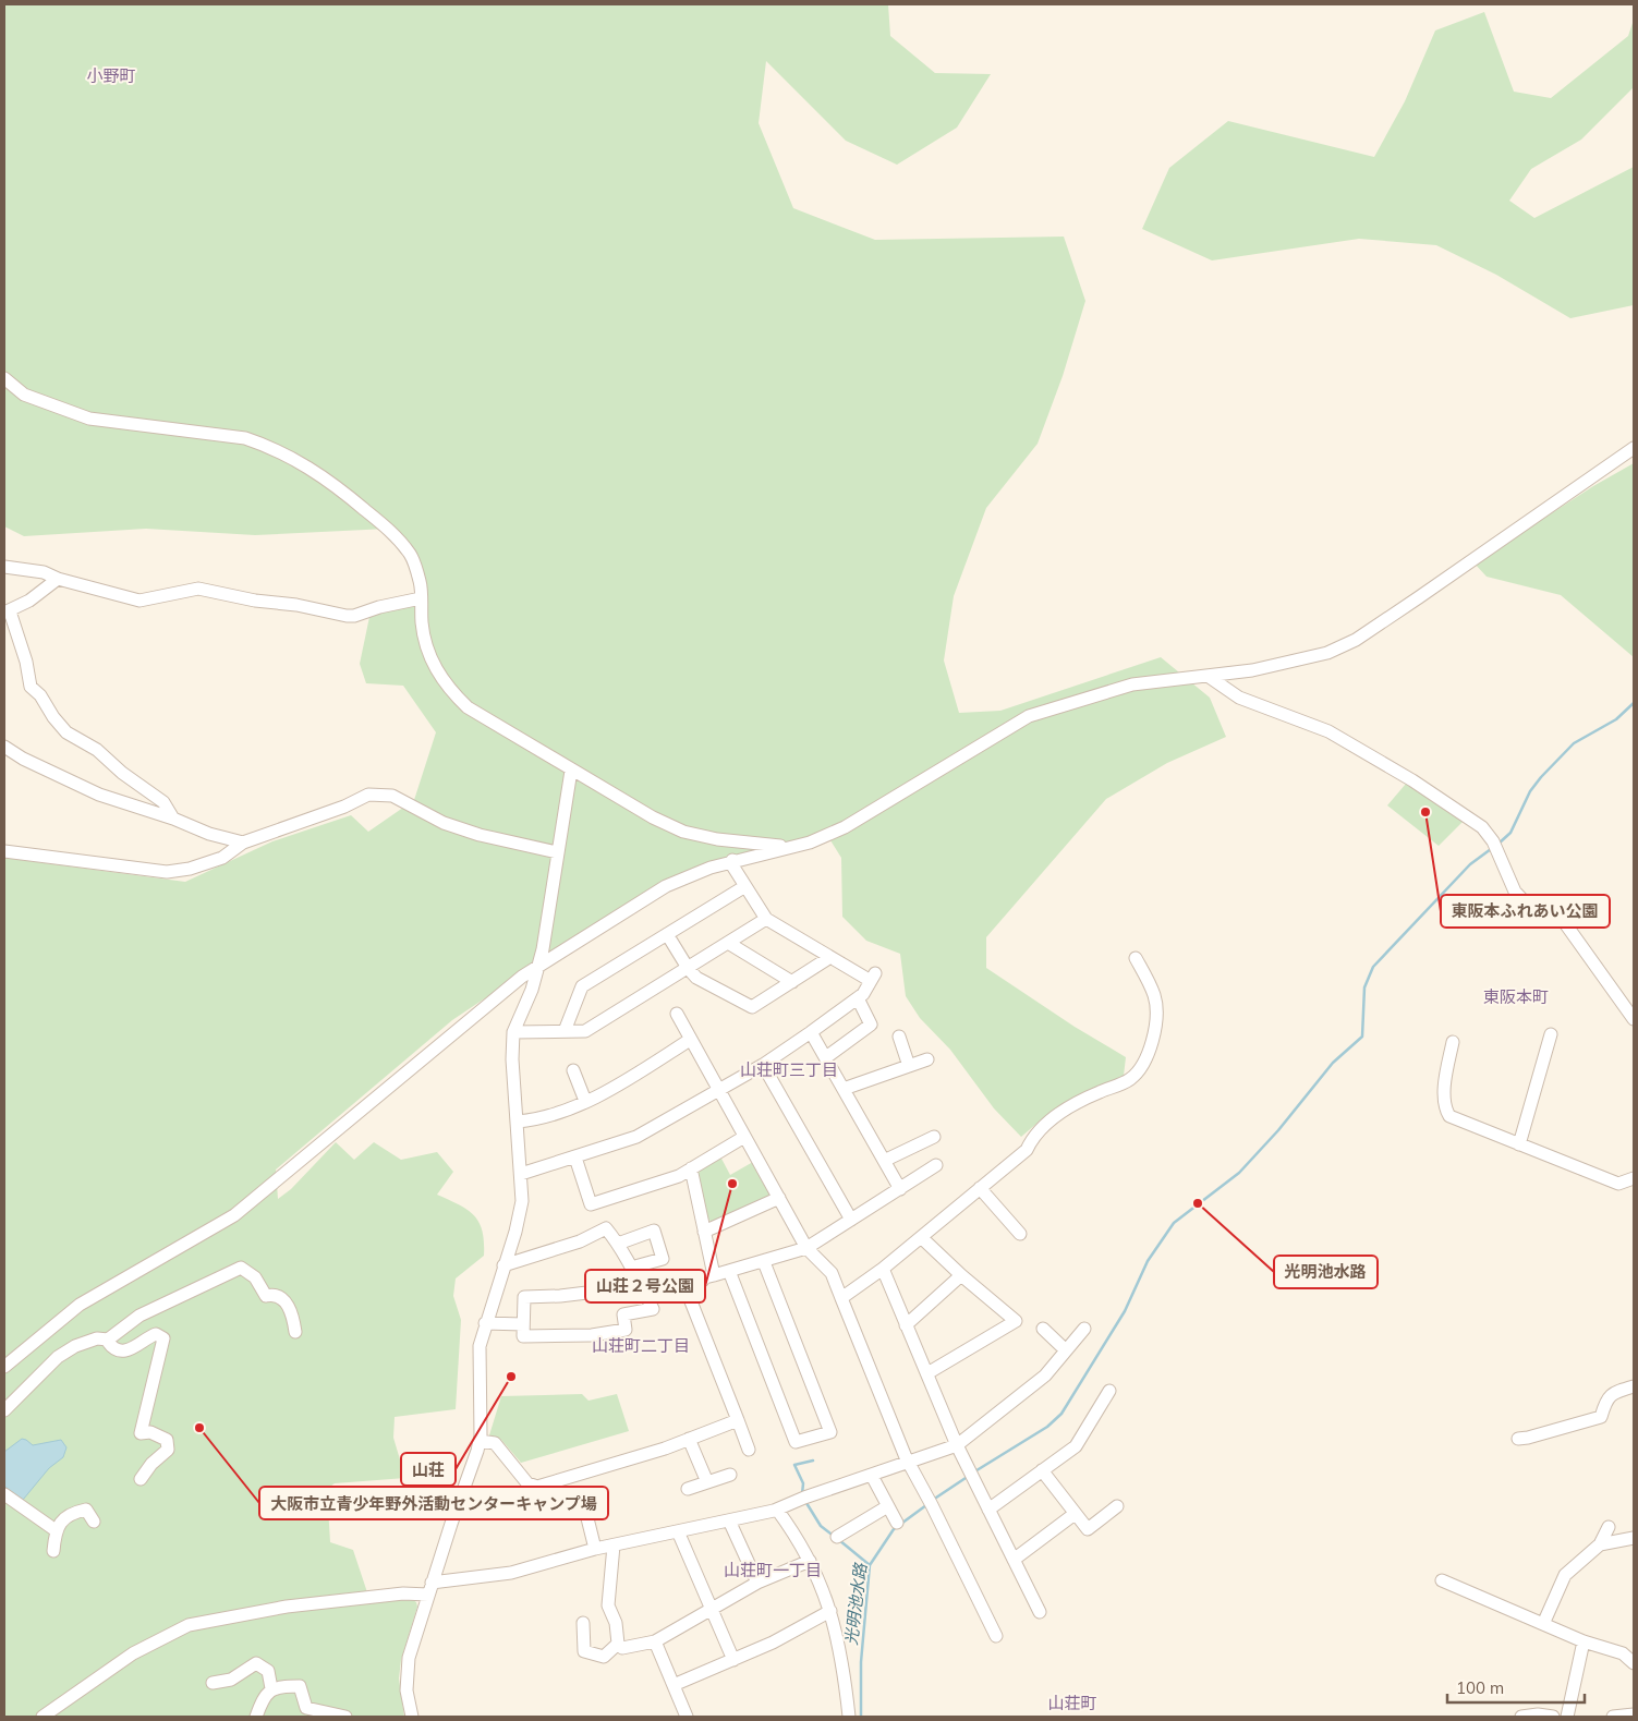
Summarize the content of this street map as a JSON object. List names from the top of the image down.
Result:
{
  "districts": [
    "小野町",
    "東阪本町",
    "山荘町三丁目",
    "山荘町二丁目",
    "山荘町一丁目",
    "山荘町"
  ],
  "water": ["光明池水路"],
  "places": [
    "東阪本ふれあい公園",
    "山荘２号公園",
    "光明池水路",
    "山荘",
    "大阪市立青少年野外活動センターキャンプ場"
  ],
  "scale_bar": "100 m"
}
